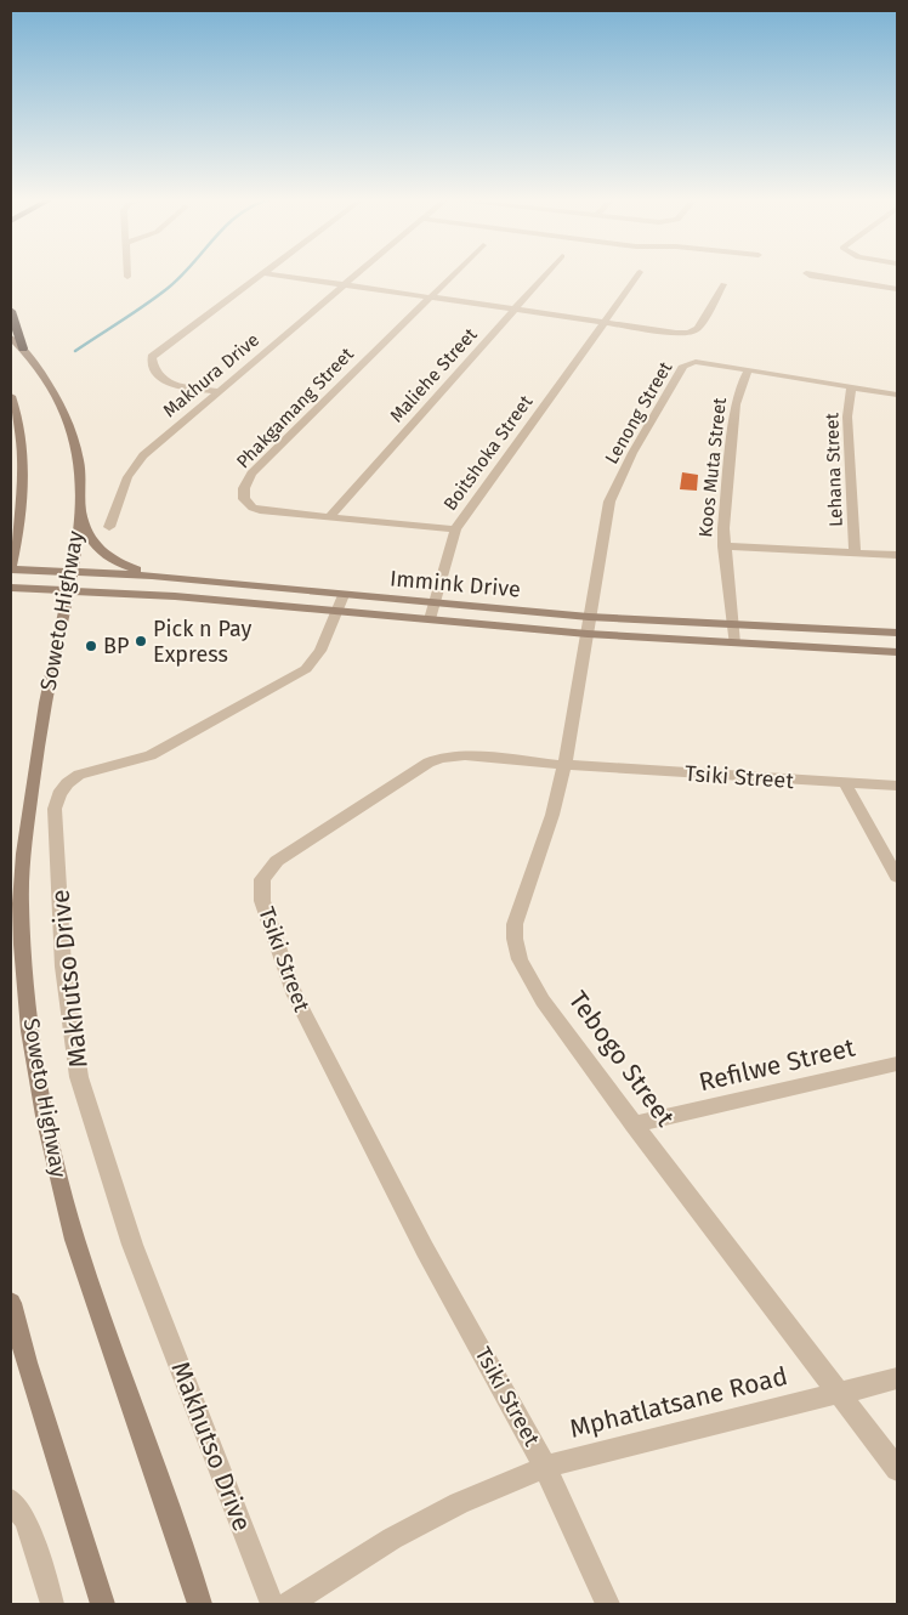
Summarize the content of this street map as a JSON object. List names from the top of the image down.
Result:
{
  "streets": {
    "main road": ["Immink Drive", "Soweto Highway"],
    "street": [
      "Makhura Drive",
      "Maliehe Street",
      "Phakgamang Street",
      "Lenong Street",
      "Boitshoka Street",
      "Koos Muta Street",
      "Lehana Street",
      "Tsiki Street",
      "Makhutso Drive",
      "Tebogo Street",
      "Refilwe Street",
      "Mphatlatsane Road"
    ]
  },
  "crossings": [
    ["Maliehe Street", "Phakgamang Street"],
    ["Phakgamang Street", "Boitshoka Street"],
    ["Lenong Street", "Koos Muta Street"],
    ["Lenong Street", "Lehana Street"],
    ["Lenong Street", "Immink Drive"],
    ["Lenong Street", "Tebogo Street"],
    ["Boitshoka Street", "Immink Drive"],
    ["Koos Muta Street", "Immink Drive"],
    ["Immink Drive", "Soweto Highway"],
    ["Immink Drive", "Makhutso Drive"],
    ["Immink Drive", "Tebogo Street"],
    ["Tsiki Street", "Tebogo Street"],
    ["Tsiki Street", "Mphatlatsane Road"],
    ["Tebogo Street", "Refilwe Street"],
    ["Tebogo Street", "Mphatlatsane Road"]
  ],
  "places": ["Pick n Pay Express", "BP"]
}
